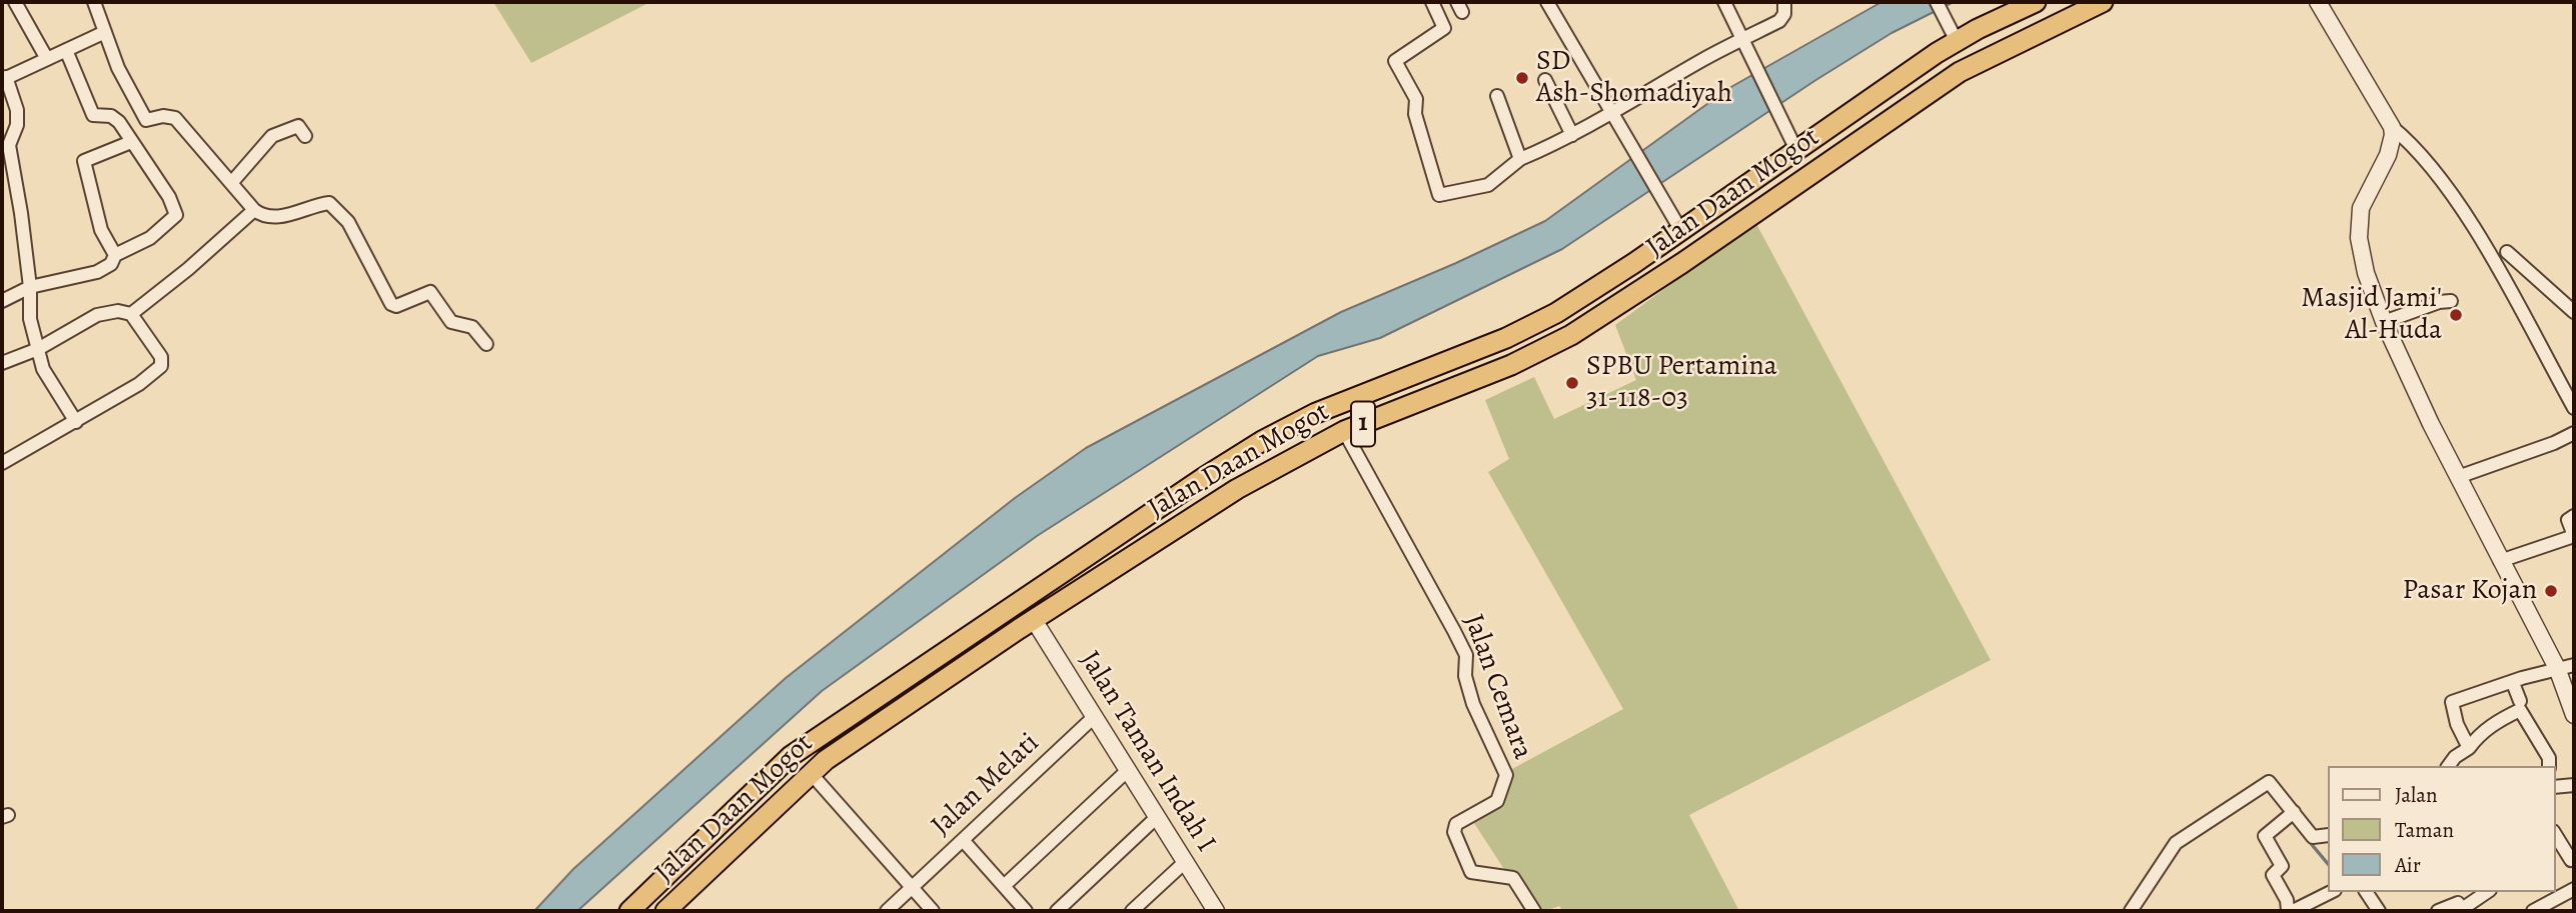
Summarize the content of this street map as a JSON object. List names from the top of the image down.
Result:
{
  "streets": {
    "highway": ["Jalan Daan Mogot", "1"],
    "street": ["Jalan Cemara", "Jalan Taman Indah I", "Jalan Melati"]
  },
  "crossings": [
    ["Jalan Daan Mogot", "Jalan Cemara"],
    ["Jalan Daan Mogot", "Jalan Taman Indah I"],
    ["Jalan Taman Indah I", "Jalan Melati"]
  ],
  "places": [
    "SD Ash-Shomadiyah",
    "Masjid Jami' Al-Huda",
    "SPBU Pertamina 31-118-03",
    "Pasar Kojan"
  ],
  "legend": ["Jalan", "Taman", "Air"]
}
